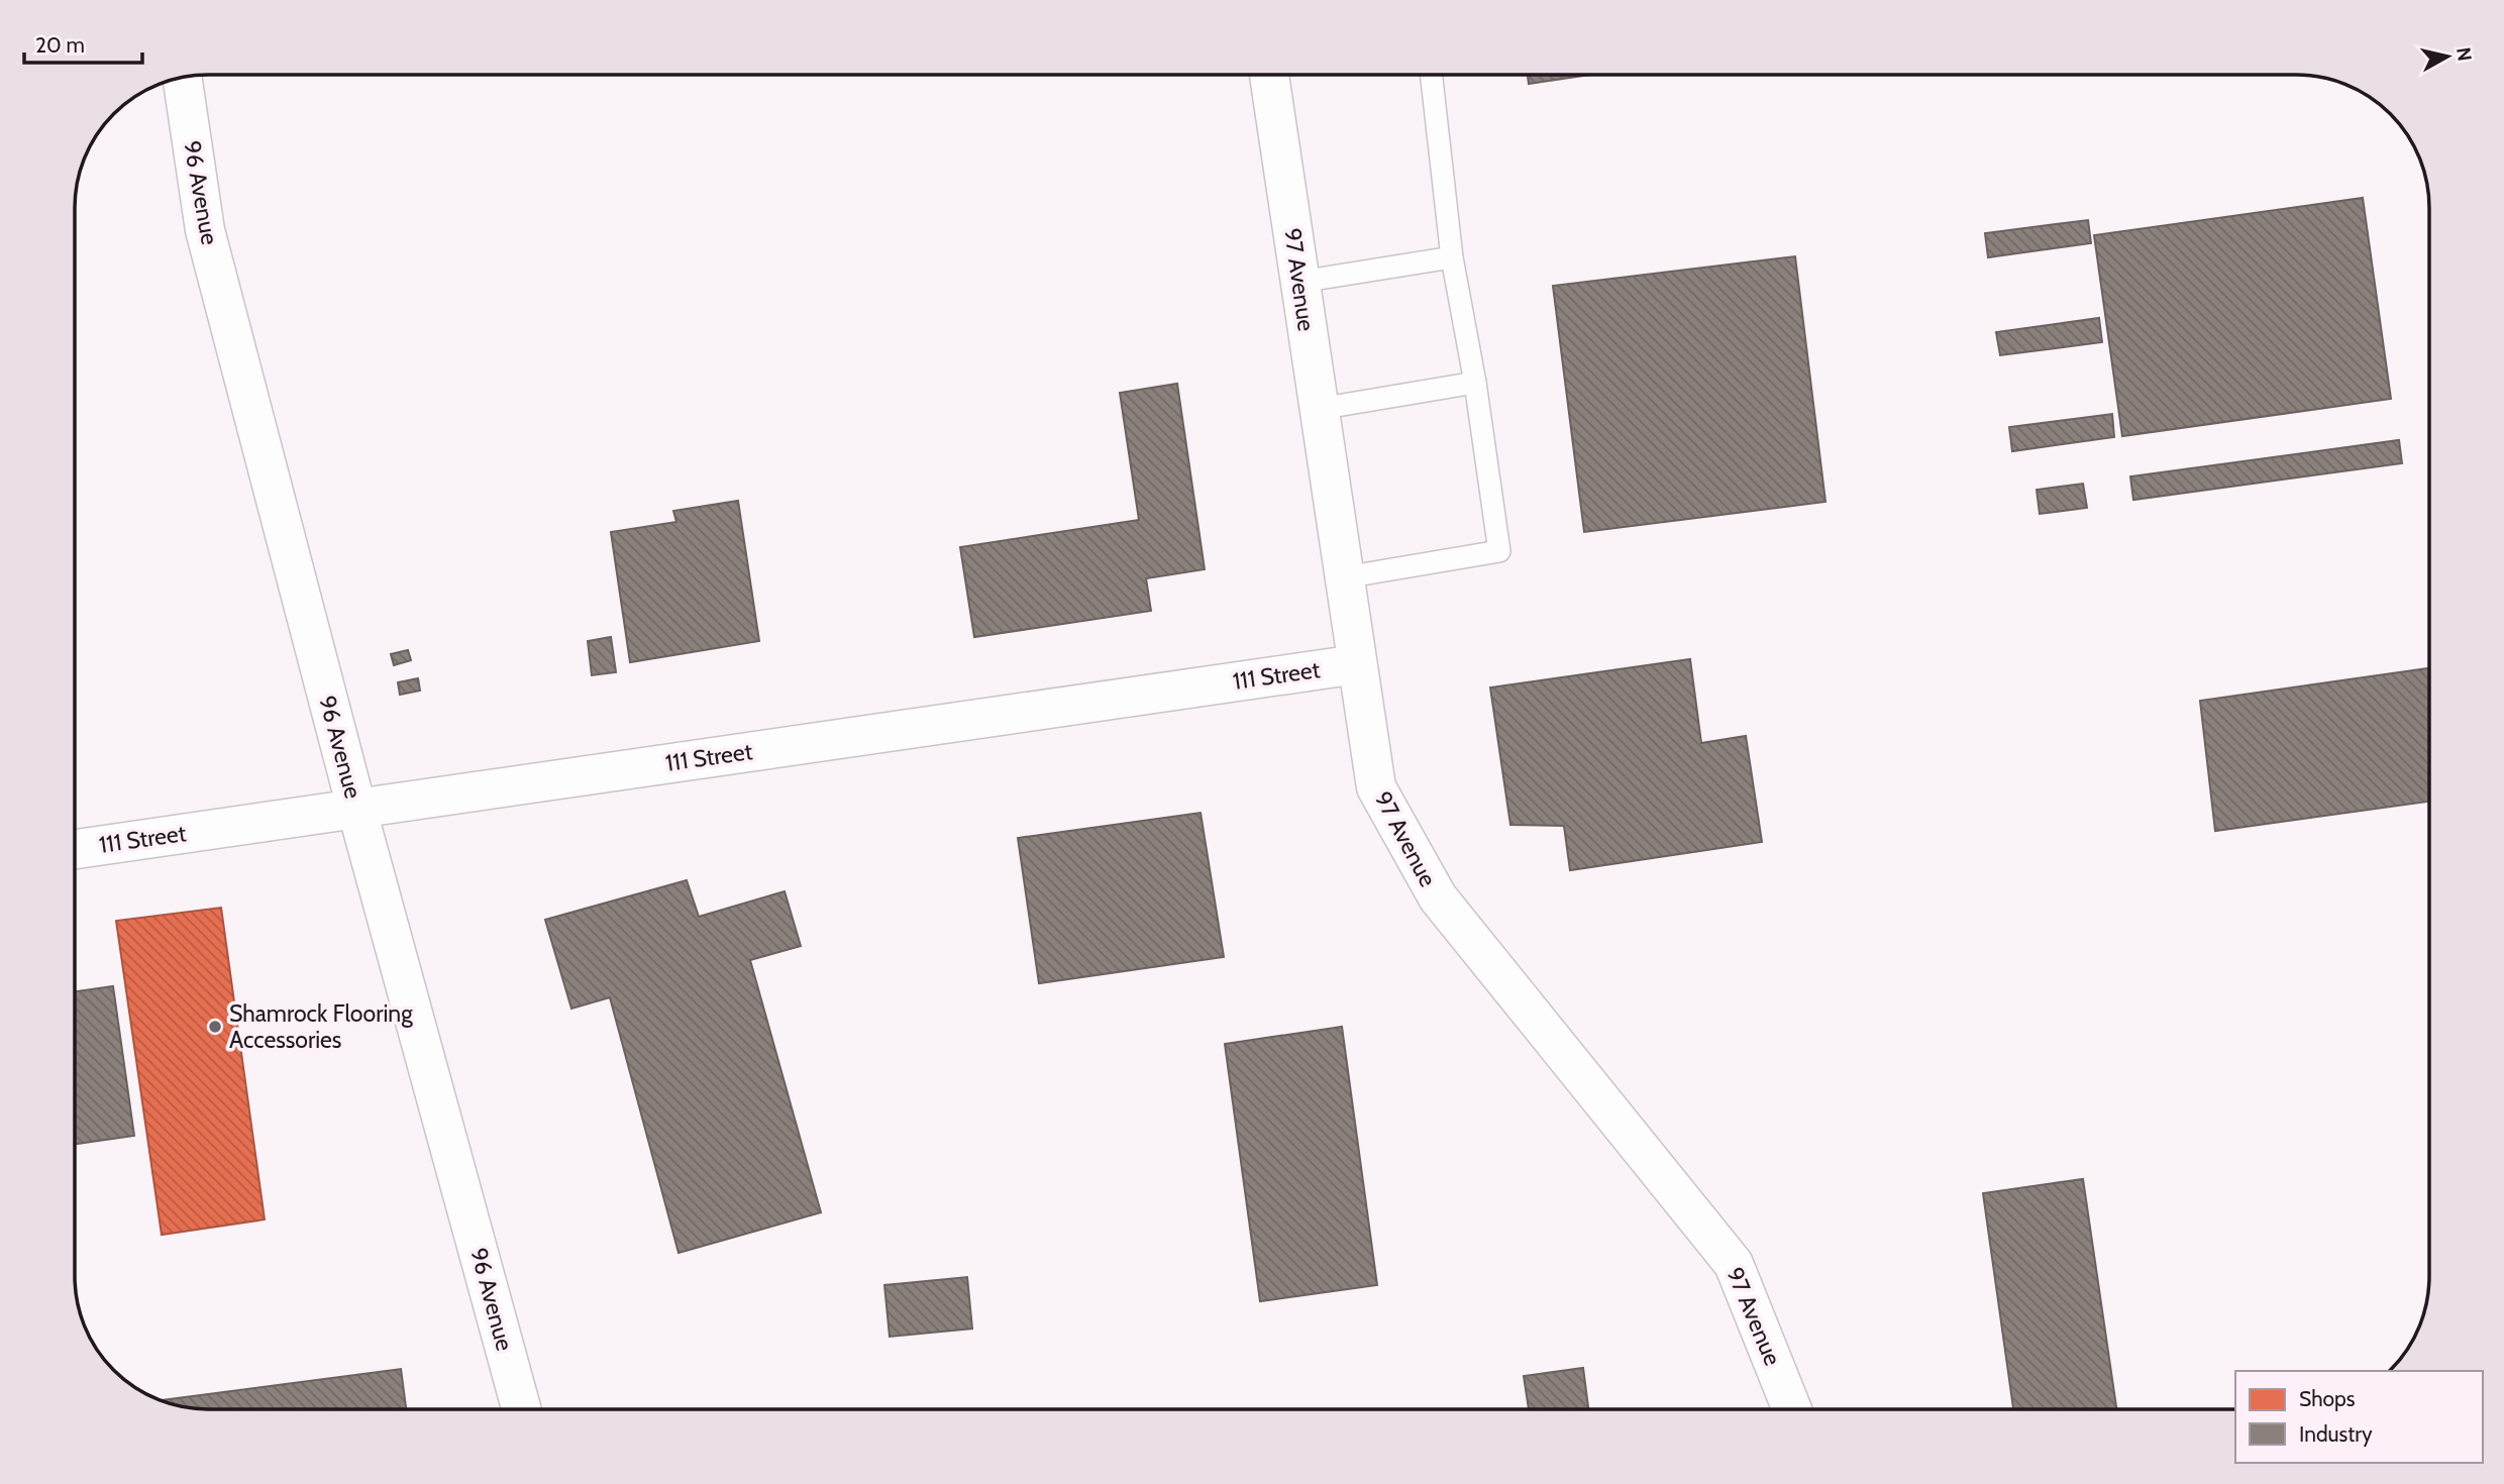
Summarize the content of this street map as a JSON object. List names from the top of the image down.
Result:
{
  "streets": {
    "street": ["96 Avenue", "97 Avenue", "111 Street"]
  },
  "crossings": [
    ["96 Avenue", "111 Street"],
    ["97 Avenue", "111 Street"]
  ],
  "places": ["Shamrock Flooring Accessories"],
  "legend": ["Shops", "Industry"],
  "scale_bar": "20 m",
  "north": "right"
}
